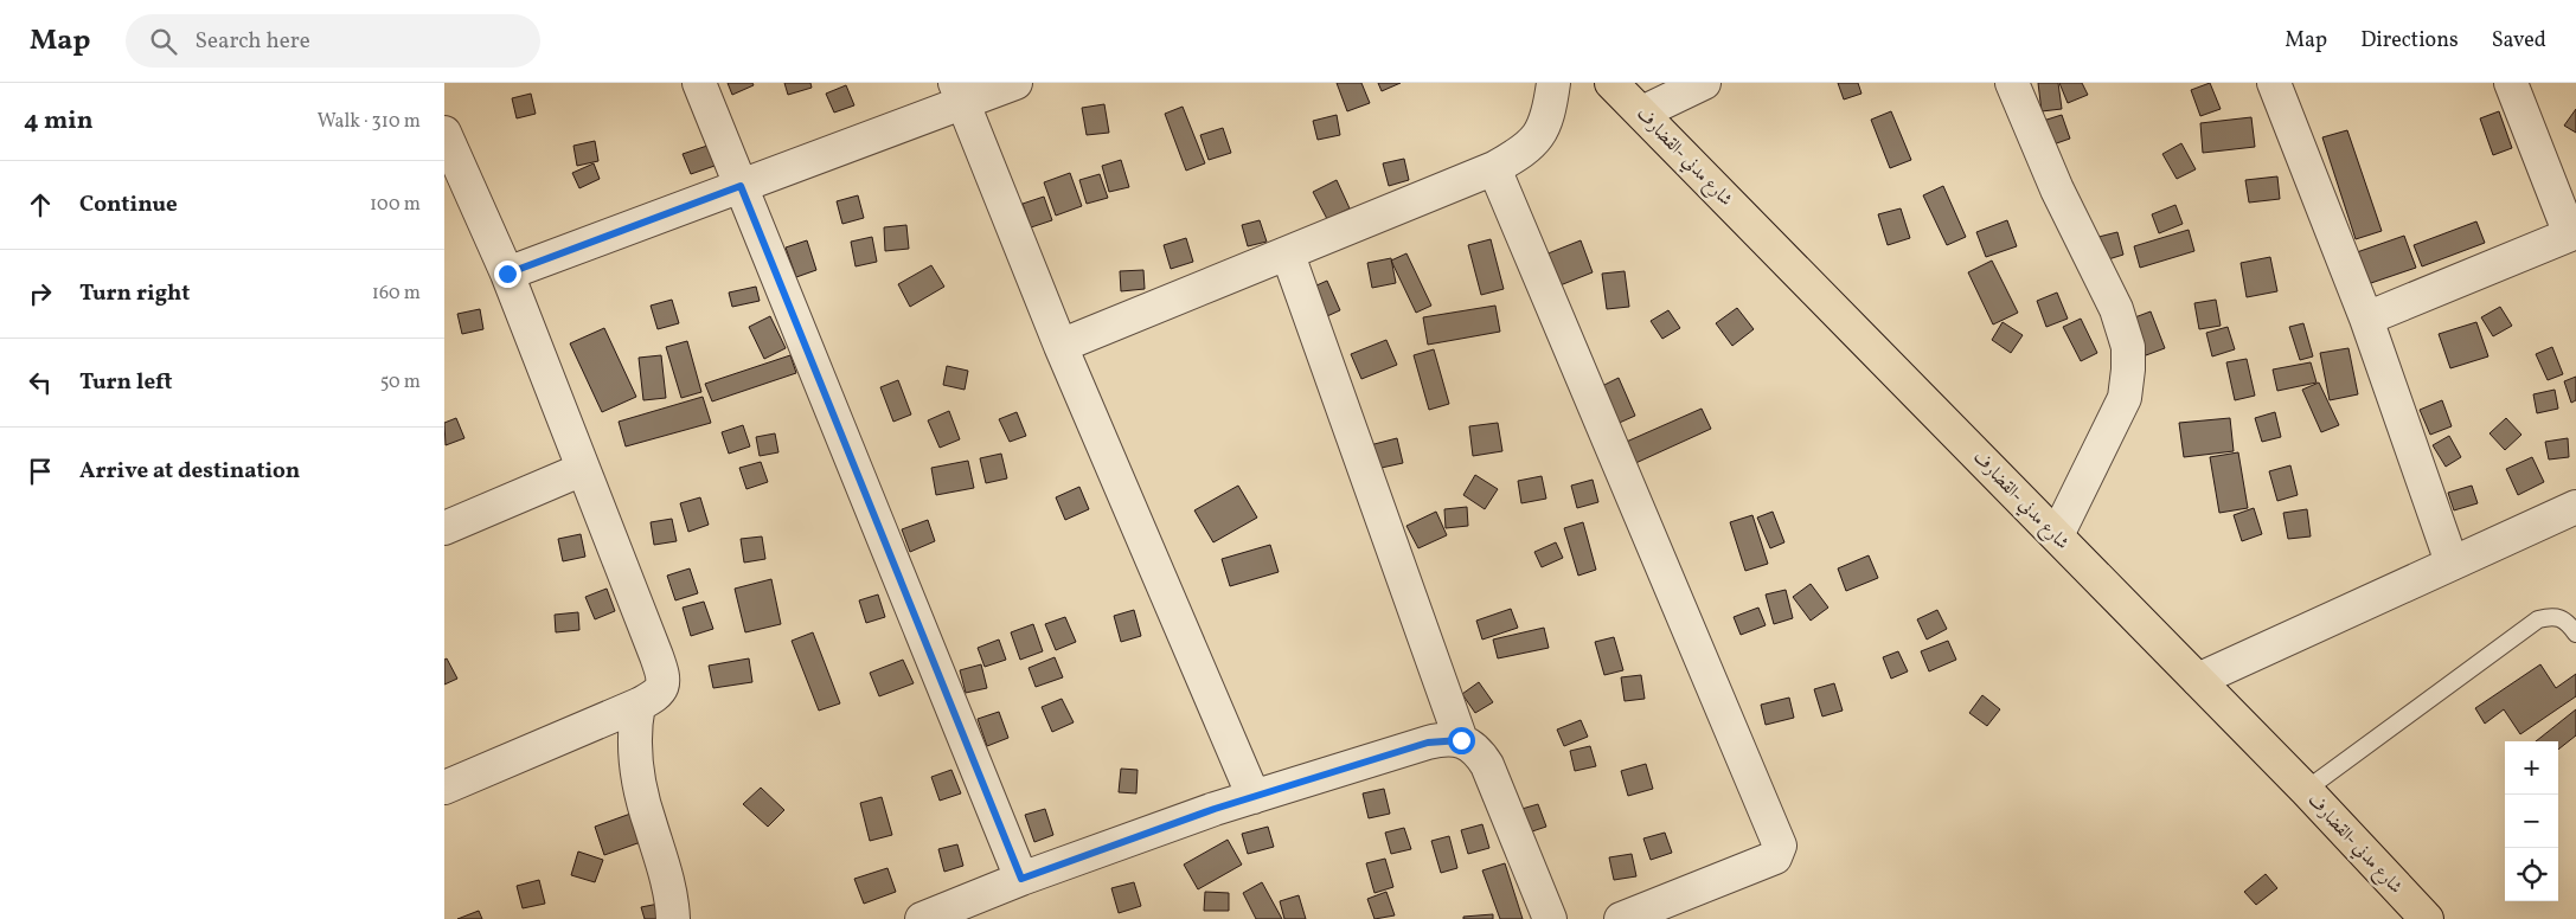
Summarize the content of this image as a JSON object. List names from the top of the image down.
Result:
{
  "streets": {
    "highway": ["شارع مدني -القضارف"]
  },
  "page": {
    "header": "Map",
    "search": "Search here",
    "nav": ["Map", "Directions", "Saved"],
    "heading": ["4 min", "Walk · 310 m"],
    "list": [
      ["Continue", "100 m"],
      ["Turn right", "160 m"],
      ["Turn left", "50 m"],
      "Arrive at destination"
    ],
    "map_buttons": ["+", "−"]
  }
}
